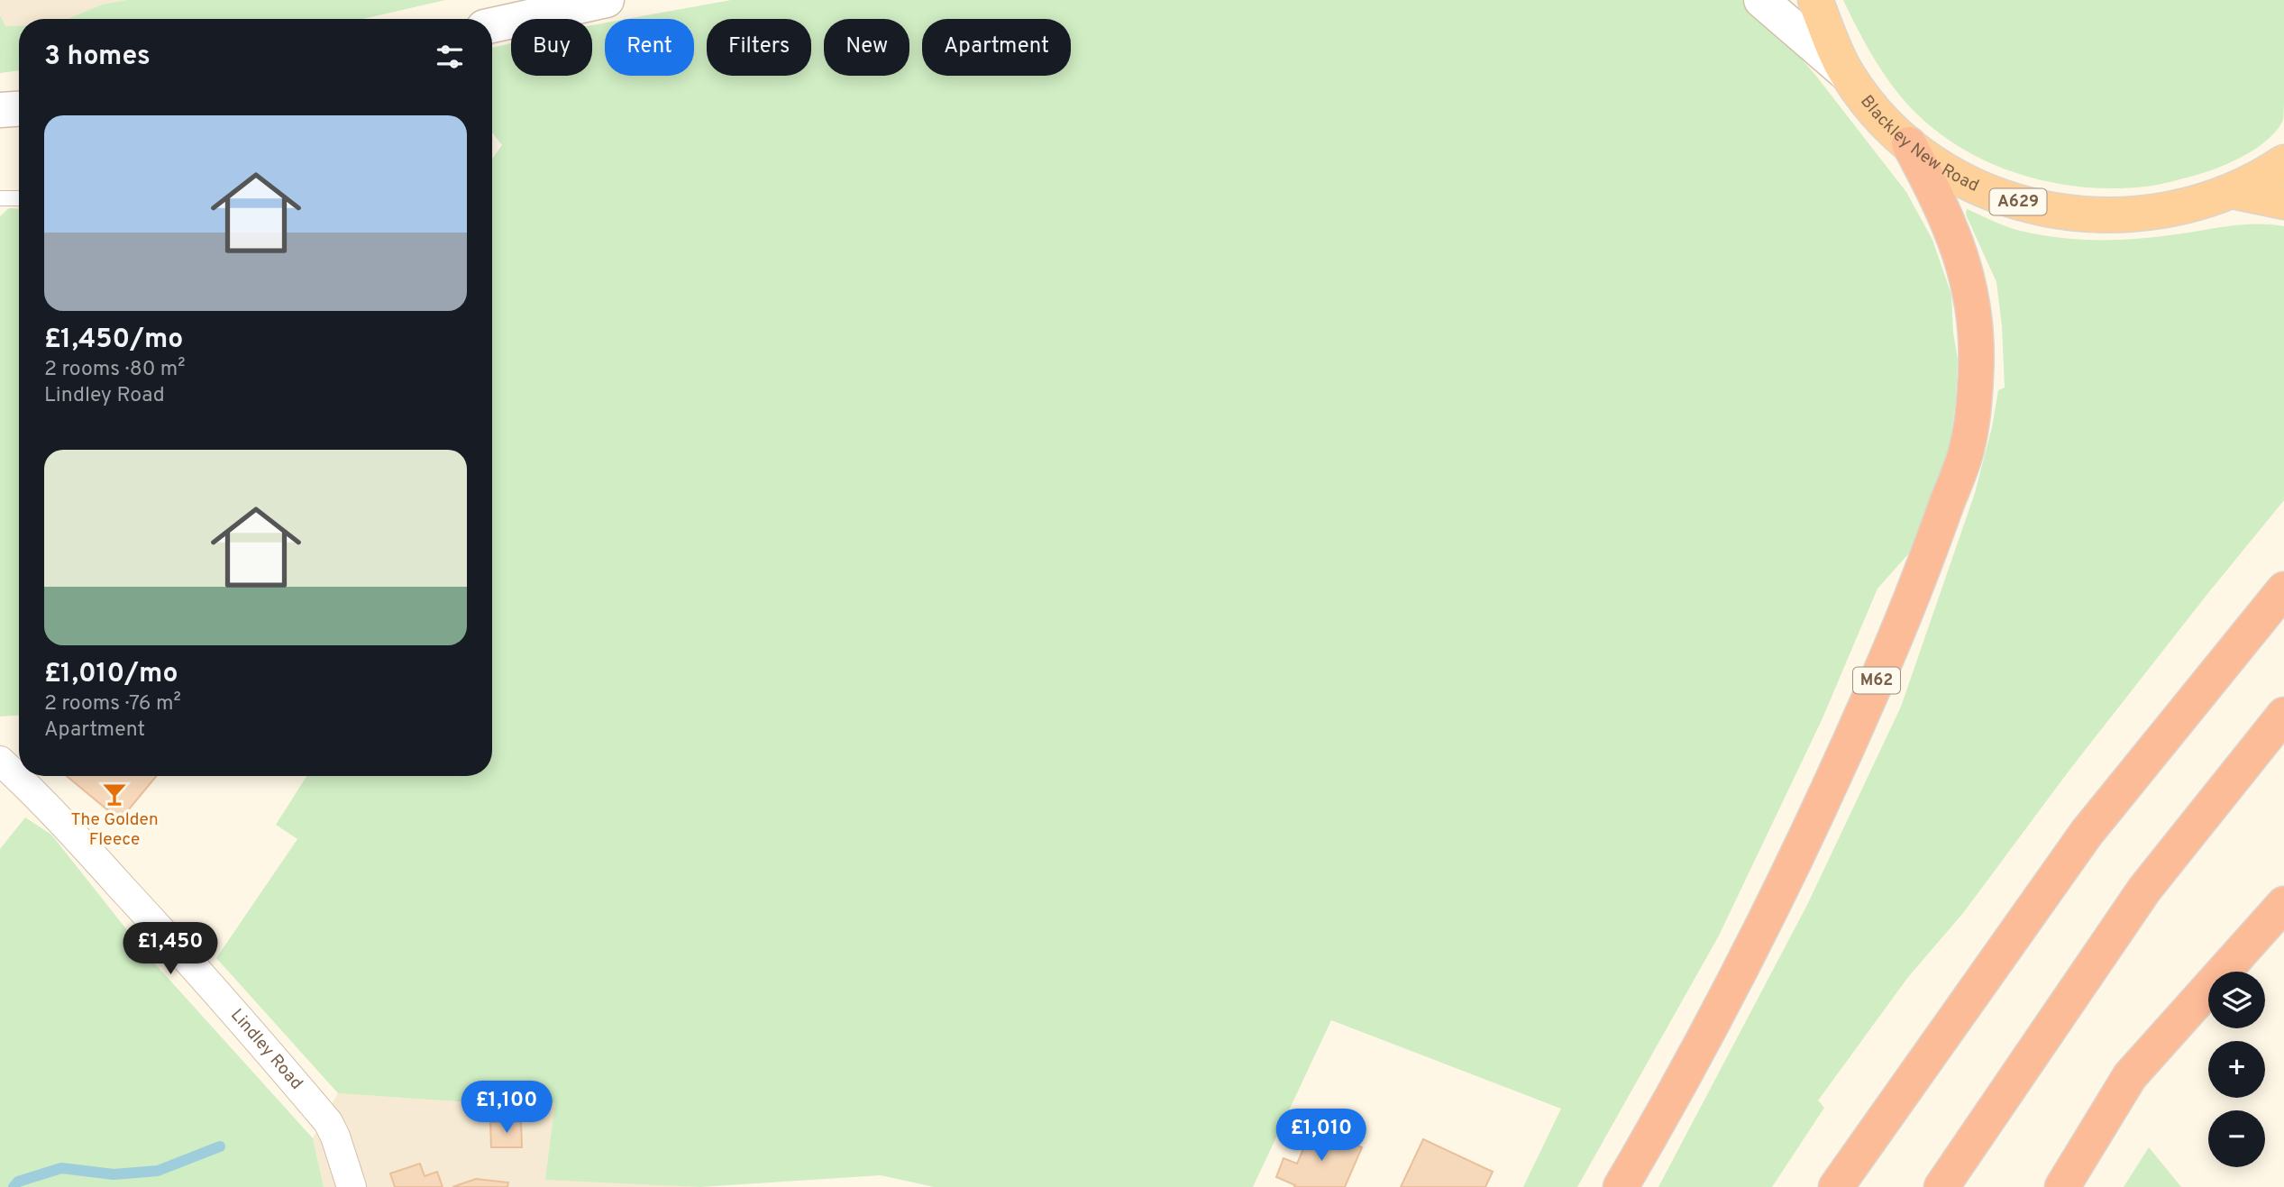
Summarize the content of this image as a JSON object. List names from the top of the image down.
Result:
{
  "streets": {
    "highway": ["Blackley New Road", "A629", "M62"],
    "street": ["Lindley Road"]
  },
  "crossings": [
    ["Blackley New Road", "M62"]
  ],
  "places": {
    "bar": ["The Golden Fleece"]
  },
  "page": {
    "chip": [
      "Buy",
      "Rent",
      "Filters",
      "New",
      "Apartment"
    ],
    "heading": "3 homes",
    "list": [
      {
        "name": "£1,450/mo",
        "note": "2 rooms · 80 m² · Lindley Road"
      },
      {
        "name": "£1,010/mo",
        "note": "2 rooms · 76 m² · Apartment"
      }
    ],
    "price": ["£1,450", "£1,100", "£1,010"],
    "map_buttons": ["+", "−"]
  }
}
